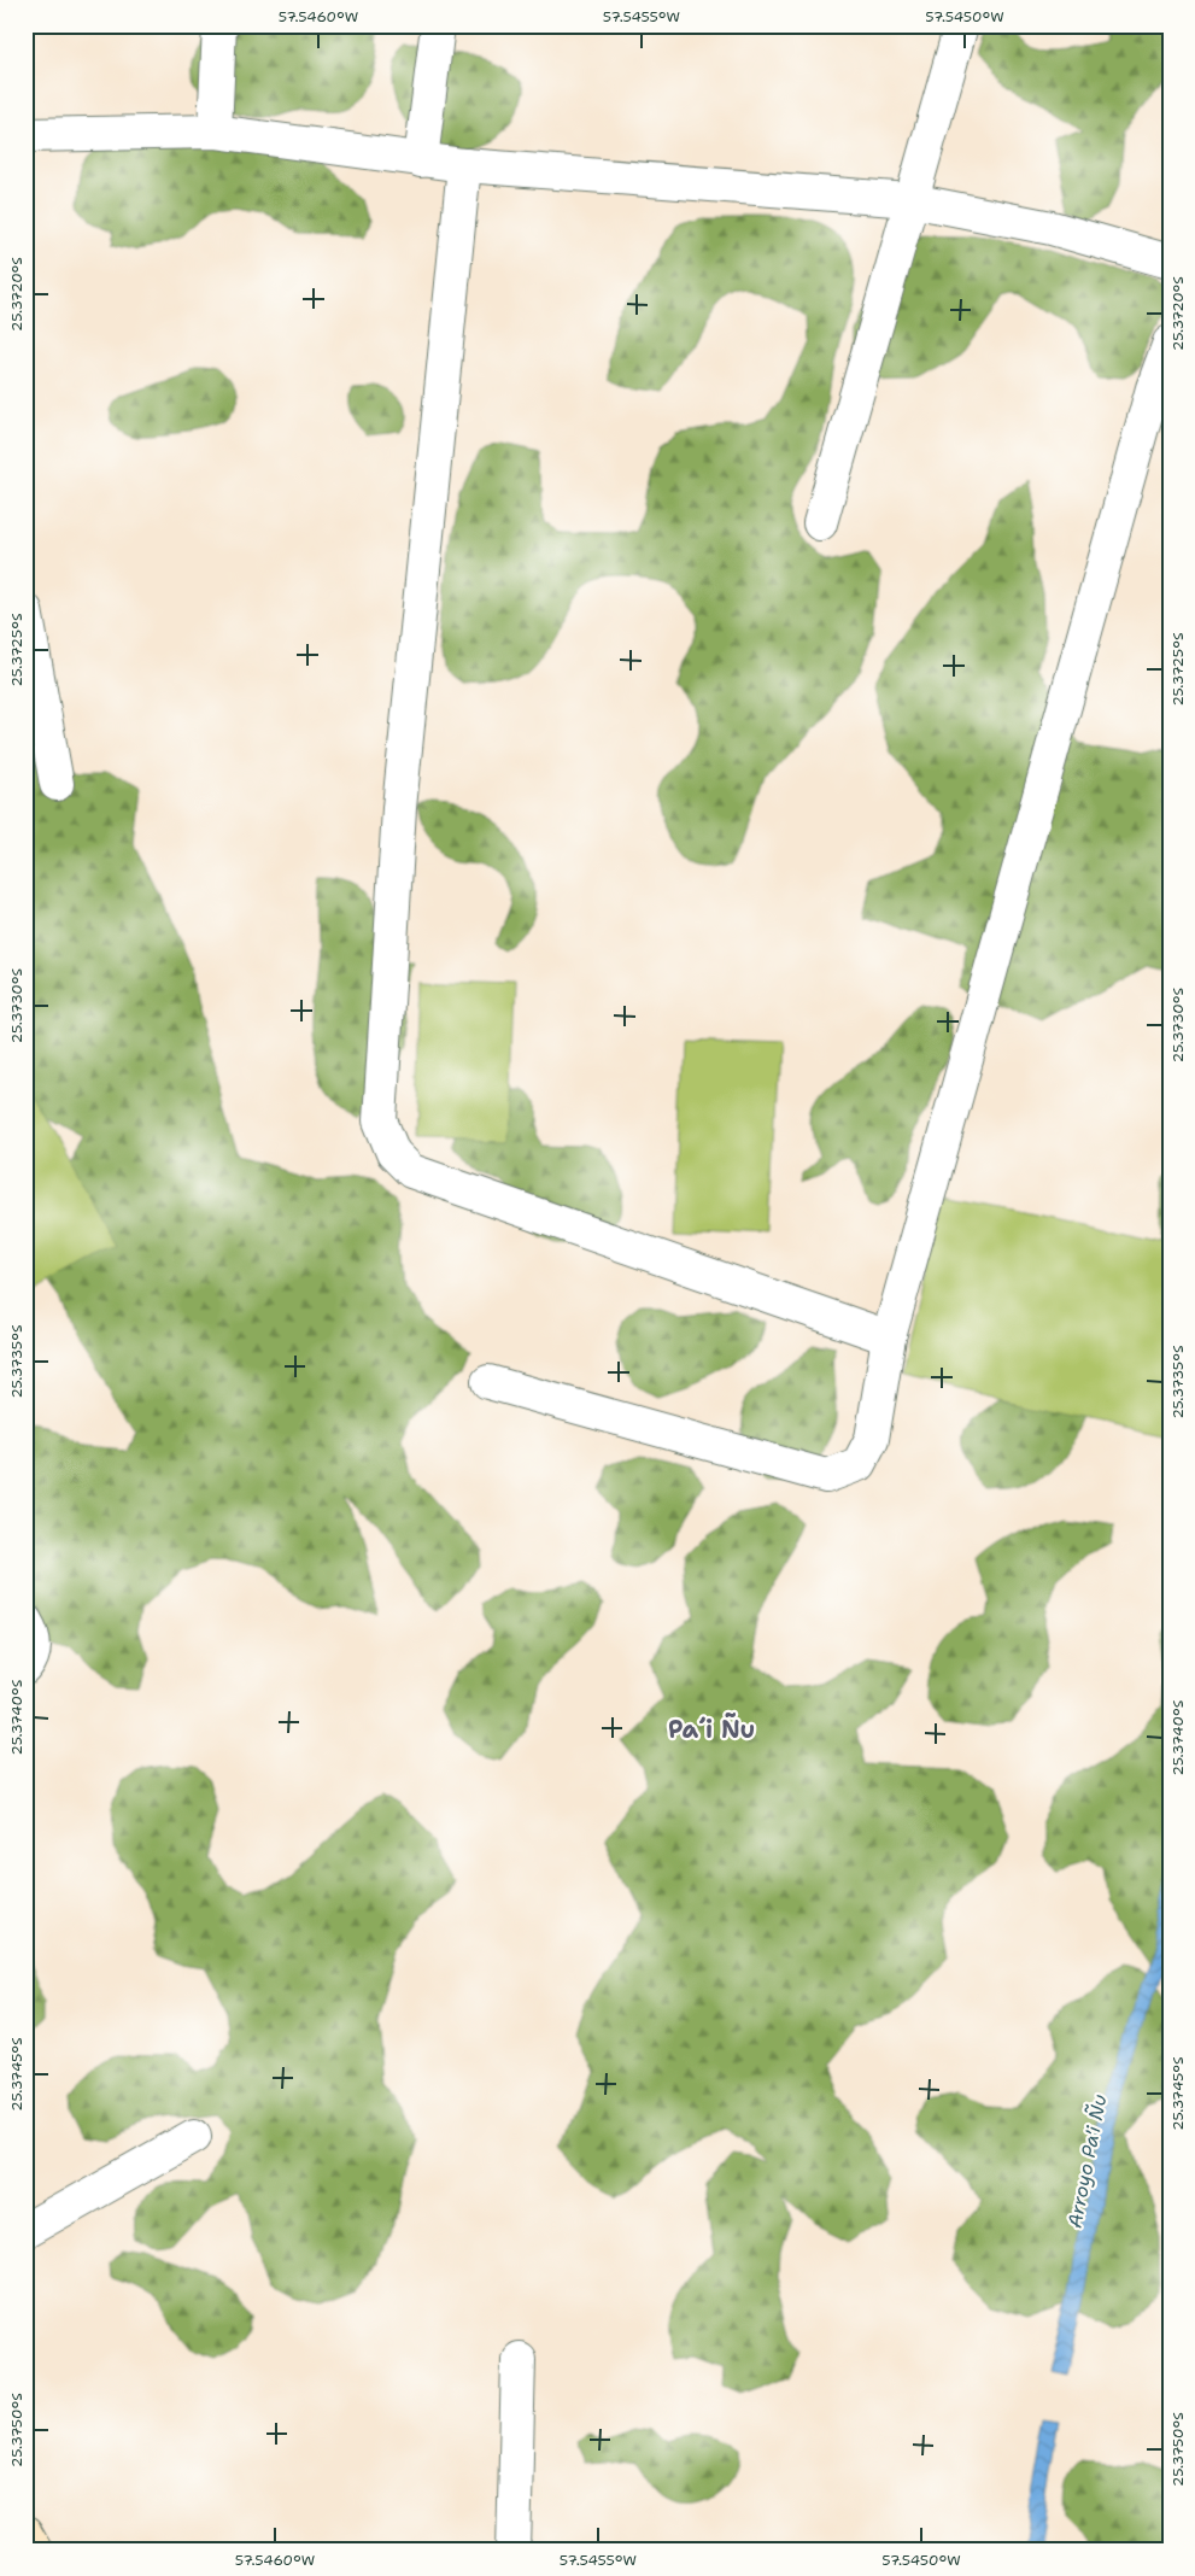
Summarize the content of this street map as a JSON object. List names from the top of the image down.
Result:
{
  "districts": ["Pa´i Ñu"],
  "water": ["Arroyo Pa'i Ñu"],
  "coordinates": [
    "57.5460°W",
    "57.5455°W",
    "57.5450°W",
    "25.3720°S",
    "25.3725°S",
    "25.3730°S",
    "25.3735°S",
    "25.3740°S",
    "25.3745°S",
    "25.3750°S"
  ]
}
